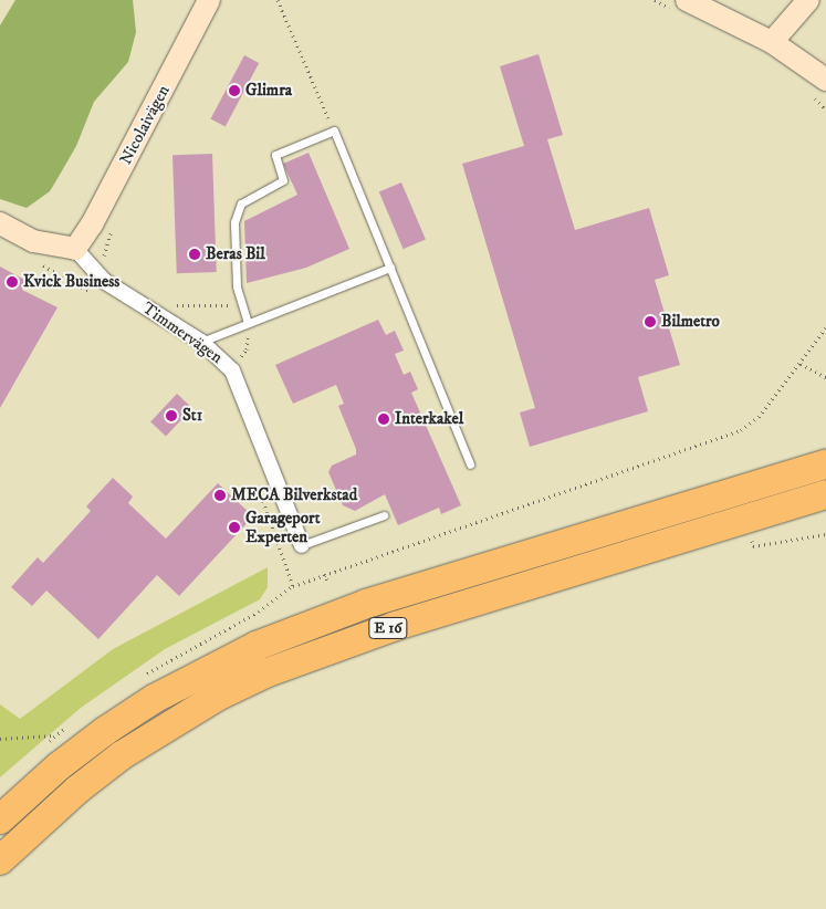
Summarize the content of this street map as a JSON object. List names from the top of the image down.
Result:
{
  "streets": {
    "highway": ["E 16"],
    "street": ["Nicolaivägen", "Timmervägen"]
  },
  "crossings": [
    ["Nicolaivägen", "Timmervägen"]
  ],
  "places": [
    "Glimra",
    "Beras Bil",
    "Kvick Business",
    "Bilmetro",
    "St1",
    "Interkakel",
    "MECA Bilverkstad",
    "Garageport Experten"
  ]
}
